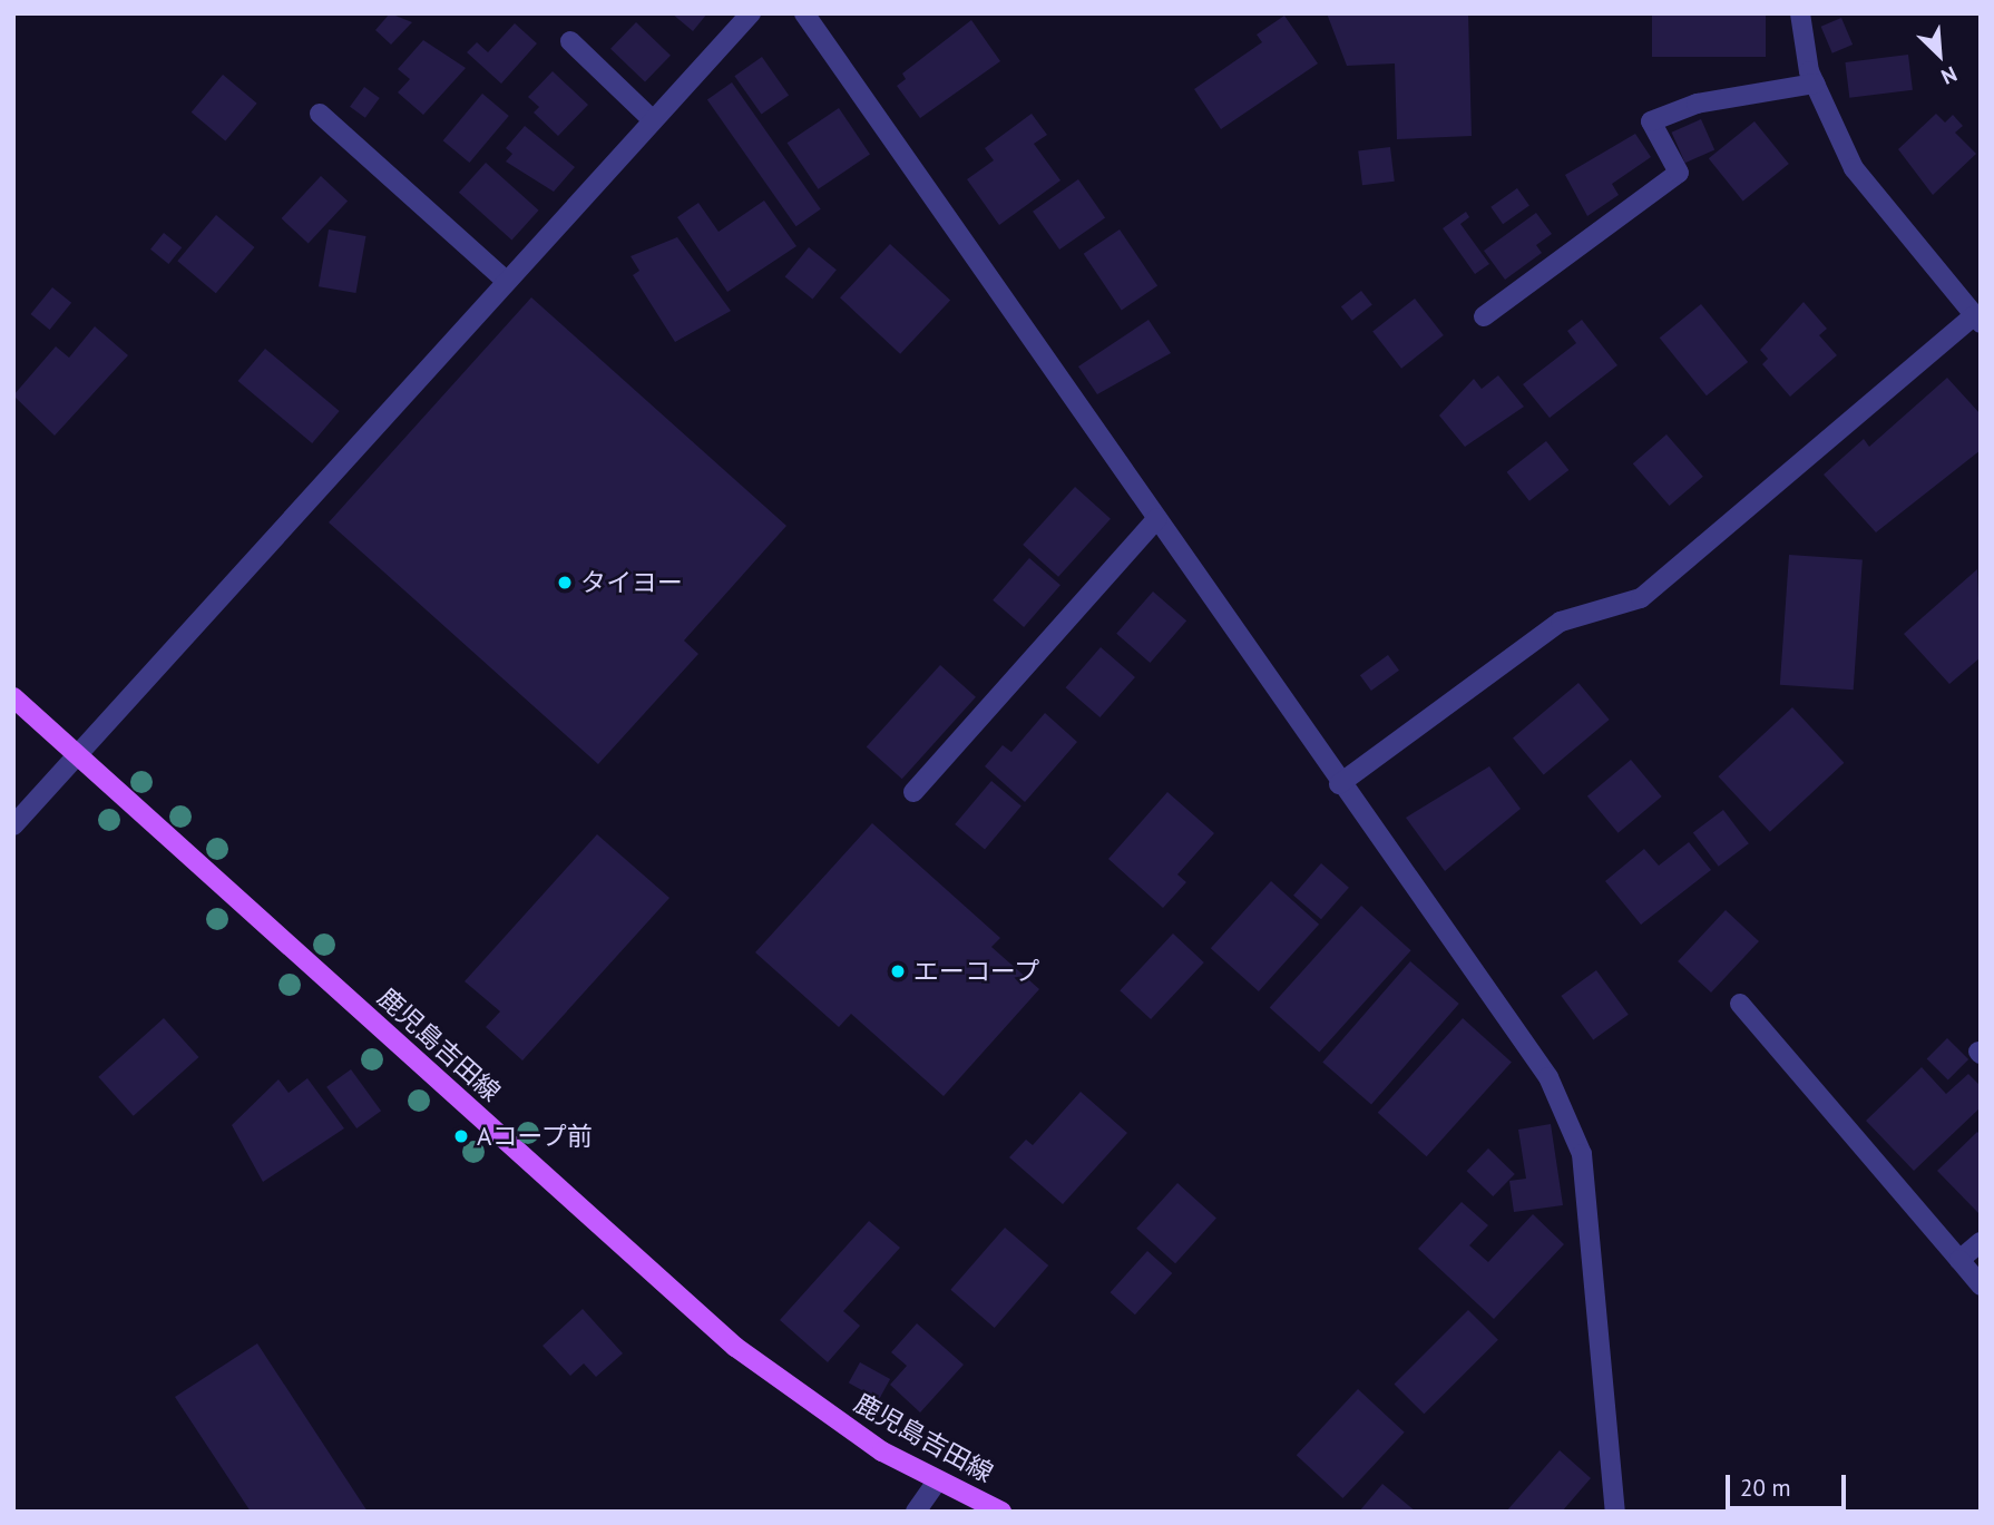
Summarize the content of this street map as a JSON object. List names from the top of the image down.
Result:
{
  "streets": {
    "main road": ["鹿児島吉田線"]
  },
  "places": ["タイヨー", "エーコープ", "Aコープ前"],
  "scale_bar": "20 m",
  "north": "bottom right"
}
